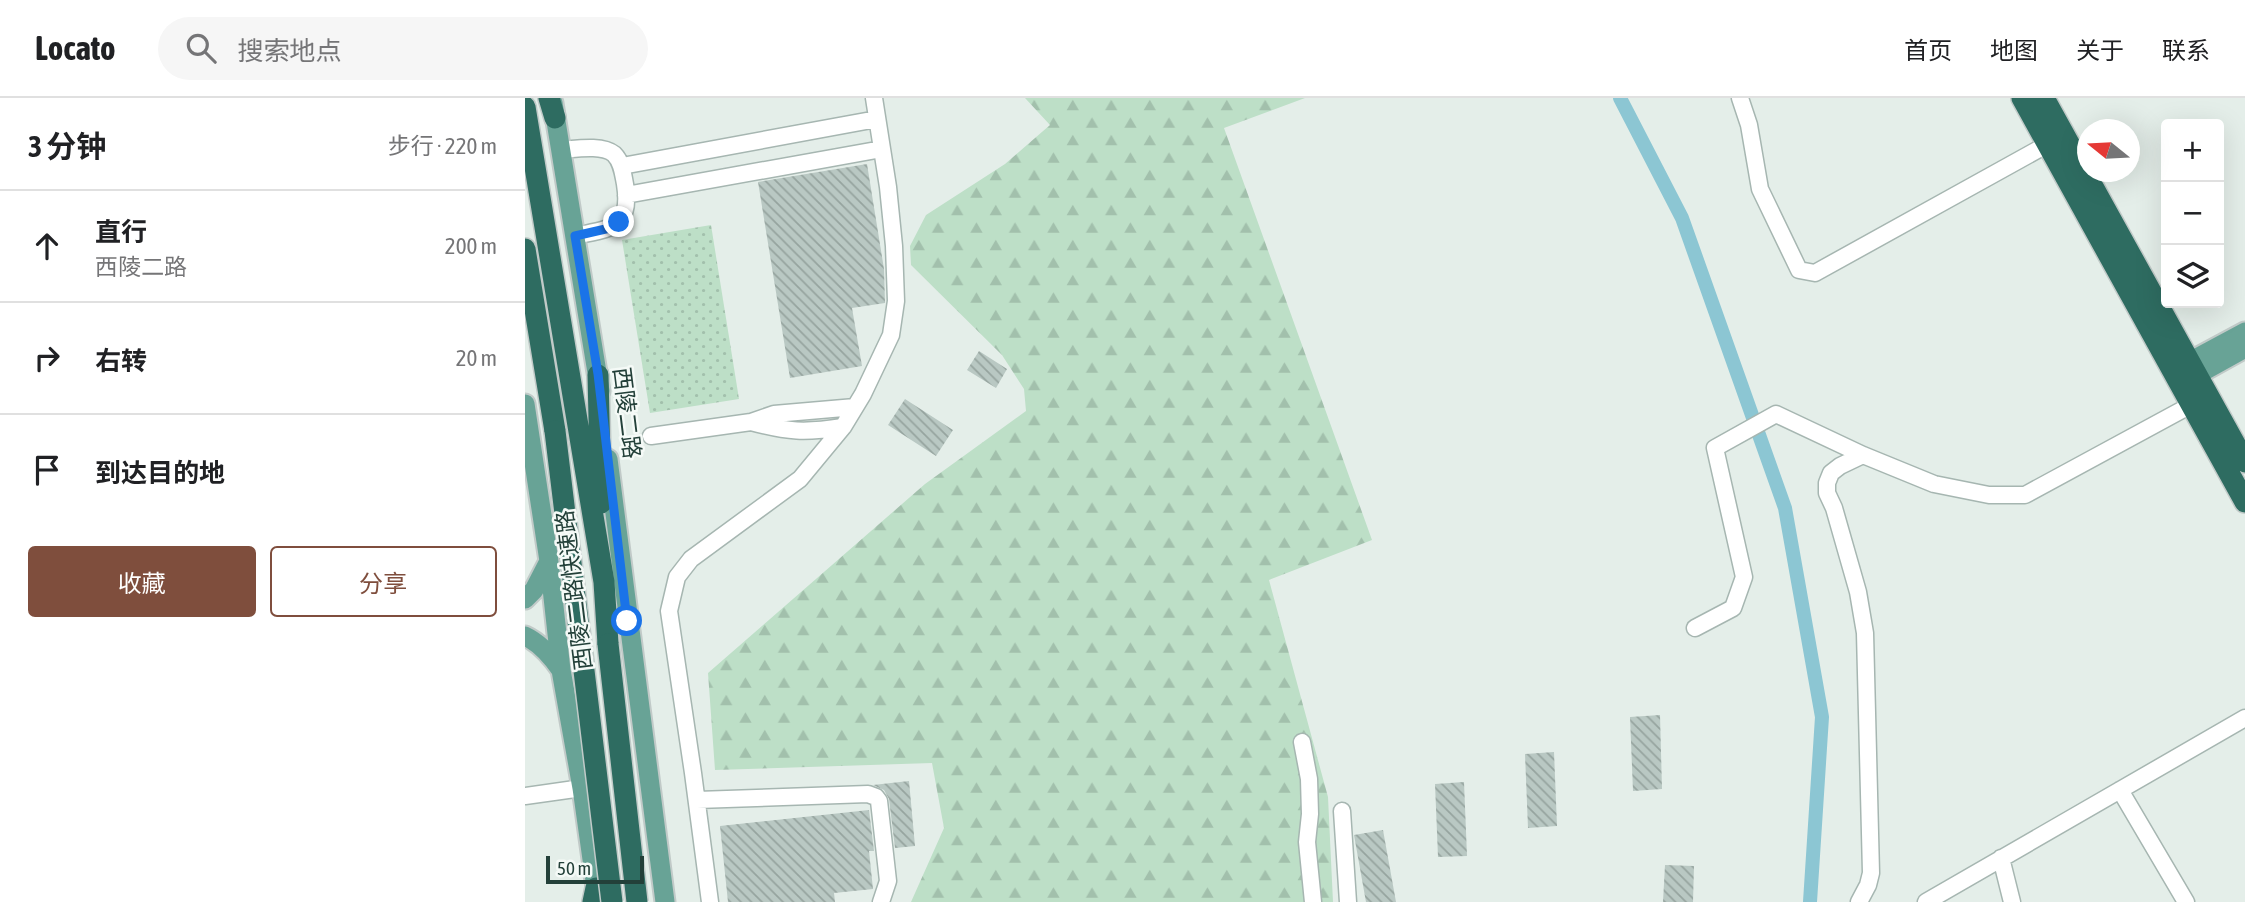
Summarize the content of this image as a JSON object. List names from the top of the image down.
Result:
{
  "streets": {
    "highway": ["西陵二路快速路"],
    "main road": ["西陵二路"]
  },
  "scale_bar": "50 m",
  "north": "left",
  "page": {
    "header": "Locato",
    "search": "搜索地点",
    "nav": [
      "首页",
      "地图",
      "关于",
      "联系"
    ],
    "heading": ["3 分钟", "步行 · 220 m"],
    "map_buttons": ["+", "−"],
    "list": [
      ["直行", "西陵二路", "200 m"],
      ["右转", "20 m"],
      "到达目的地"
    ],
    "buttons": ["收藏", "分享"],
    "scale": "50 m"
  }
}
